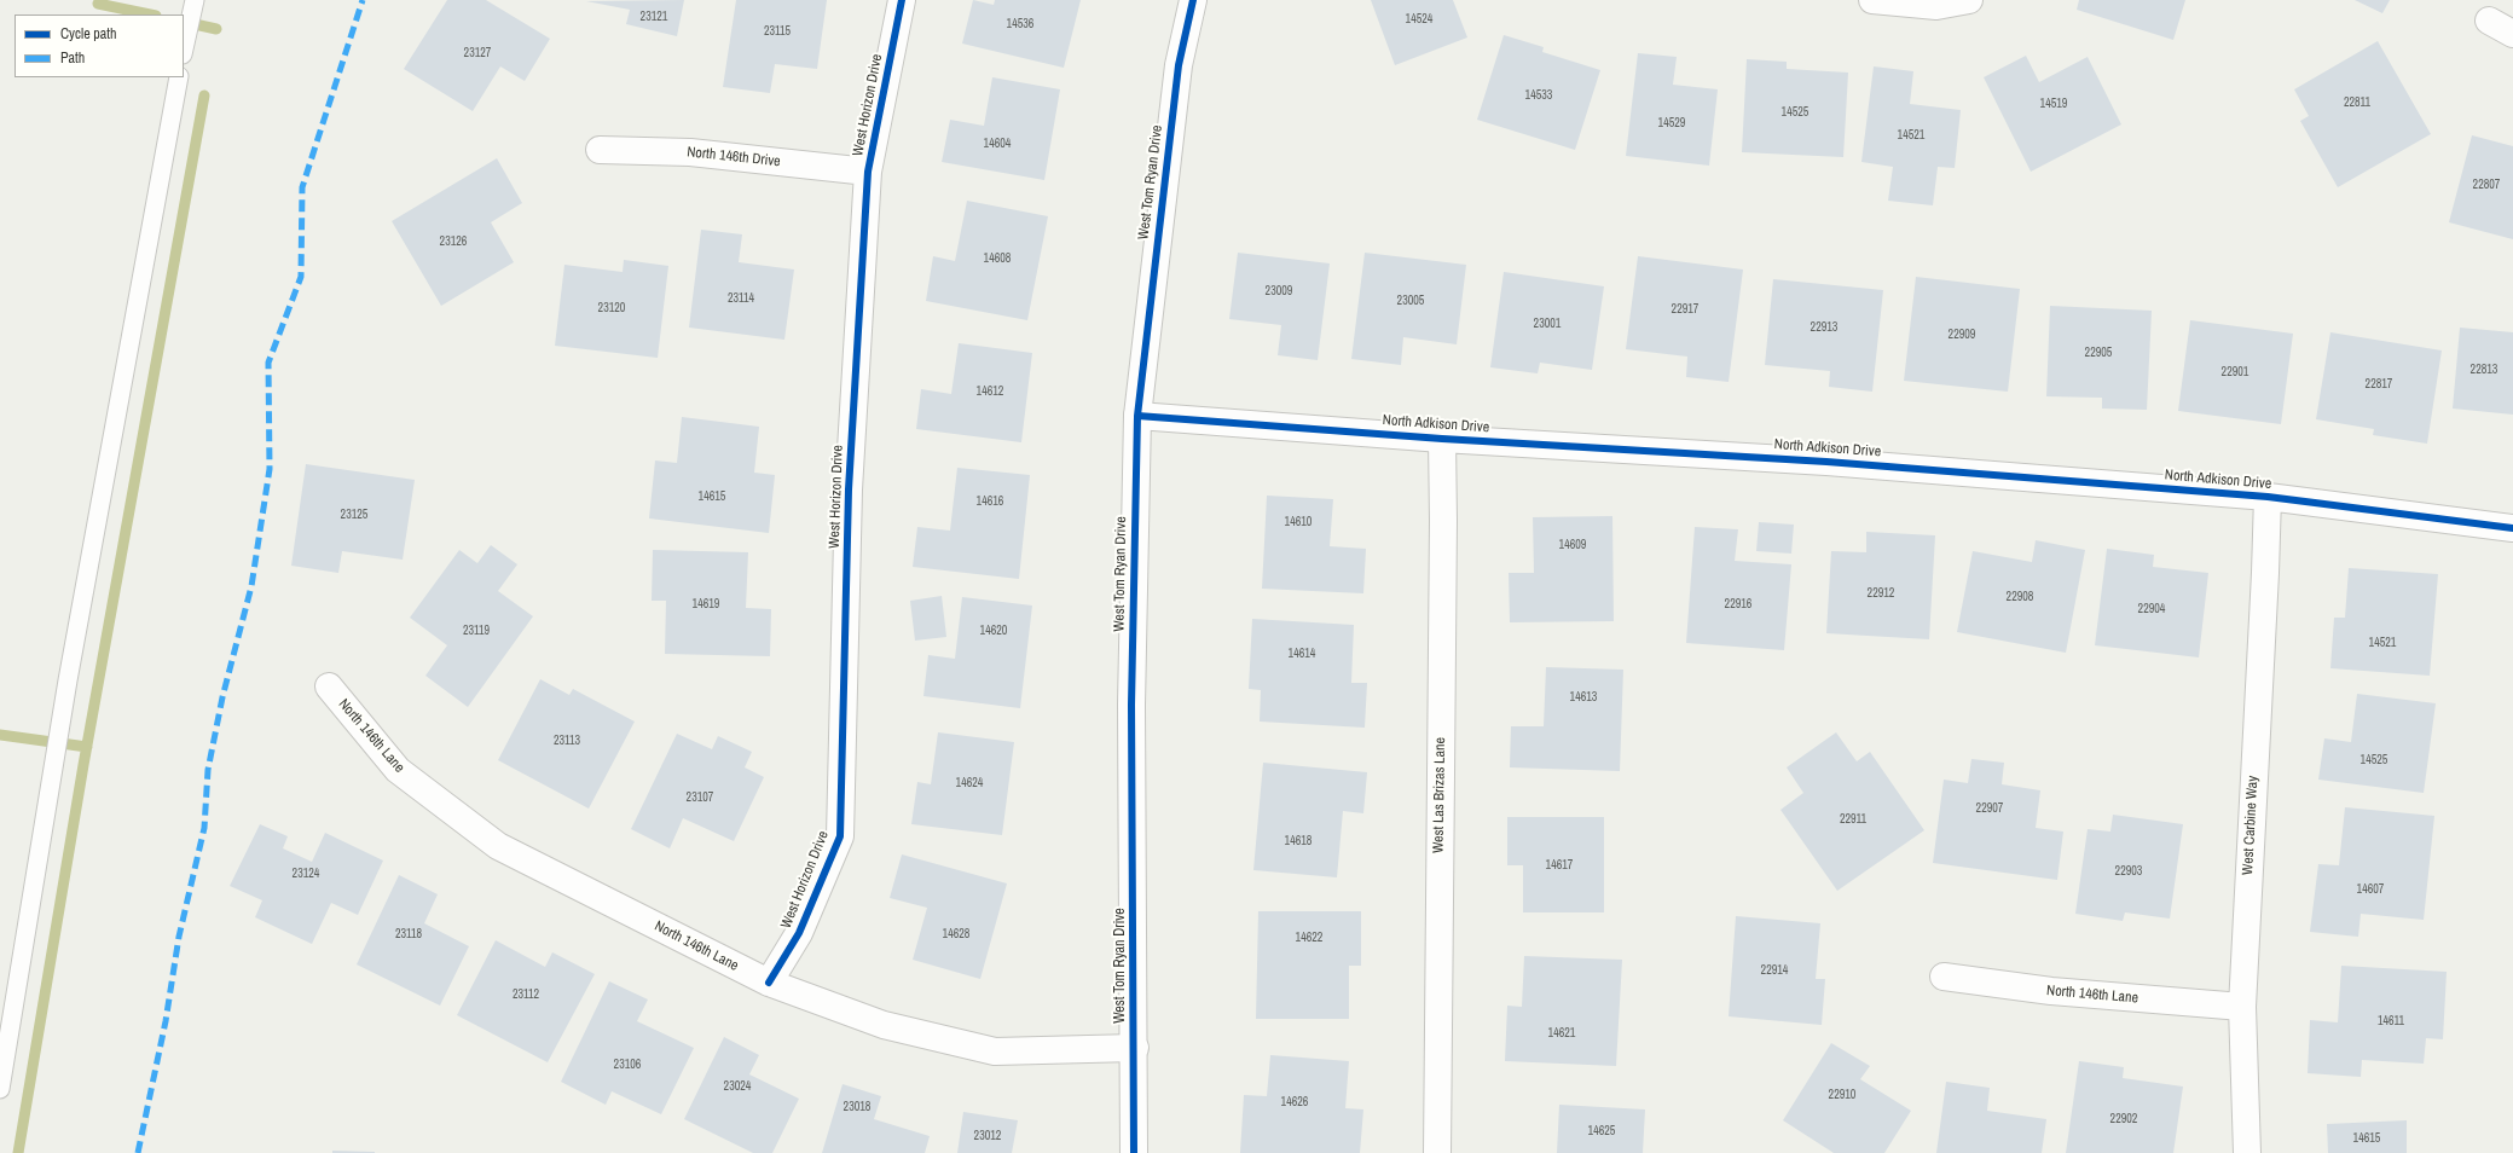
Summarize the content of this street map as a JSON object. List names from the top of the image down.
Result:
{
  "streets": {
    "street": [
      "West Horizon Drive",
      "North 146th Drive",
      "West Tom Ryan Drive",
      "North Adkison Drive",
      "North 146th Lane",
      "West Las Brizas Lane",
      "West Carbine Way"
    ]
  },
  "crossings": [
    ["West Horizon Drive", "North 146th Drive"],
    ["West Horizon Drive", "North 146th Lane"],
    ["West Tom Ryan Drive", "North Adkison Drive"],
    ["West Tom Ryan Drive", "North 146th Lane"],
    ["North Adkison Drive", "West Las Brizas Lane"],
    ["North Adkison Drive", "West Carbine Way"],
    ["North 146th Lane", "West Carbine Way"]
  ],
  "house_numbers": [
    "23121",
    "14524",
    "14536",
    "23115",
    "23127",
    "14533",
    "22811",
    "14519",
    "14525",
    "14529",
    "14521",
    "14604",
    "22807",
    "23126",
    "14608",
    "23009",
    "23114",
    "23005",
    "23120",
    "22917",
    "23001",
    "22913",
    "22909",
    "22905",
    "22813",
    "22901",
    "22817",
    "14612",
    "14615",
    "14616",
    "23125",
    "14610",
    "14609",
    "22912",
    "22908",
    "14619",
    "22916",
    "22904",
    "23119",
    "14620",
    "14521",
    "14614",
    "14613",
    "23113",
    "14525",
    "14624",
    "23107",
    "22907",
    "22911",
    "14618",
    "14617",
    "22903",
    "23124",
    "14607",
    "23118",
    "14628",
    "14622",
    "22914",
    "23112",
    "14611",
    "14621",
    "23106",
    "23024",
    "22910",
    "14626",
    "23018",
    "22902",
    "14625",
    "23012",
    "14615"
  ],
  "legend": ["Cycle path", "Path"]
}
